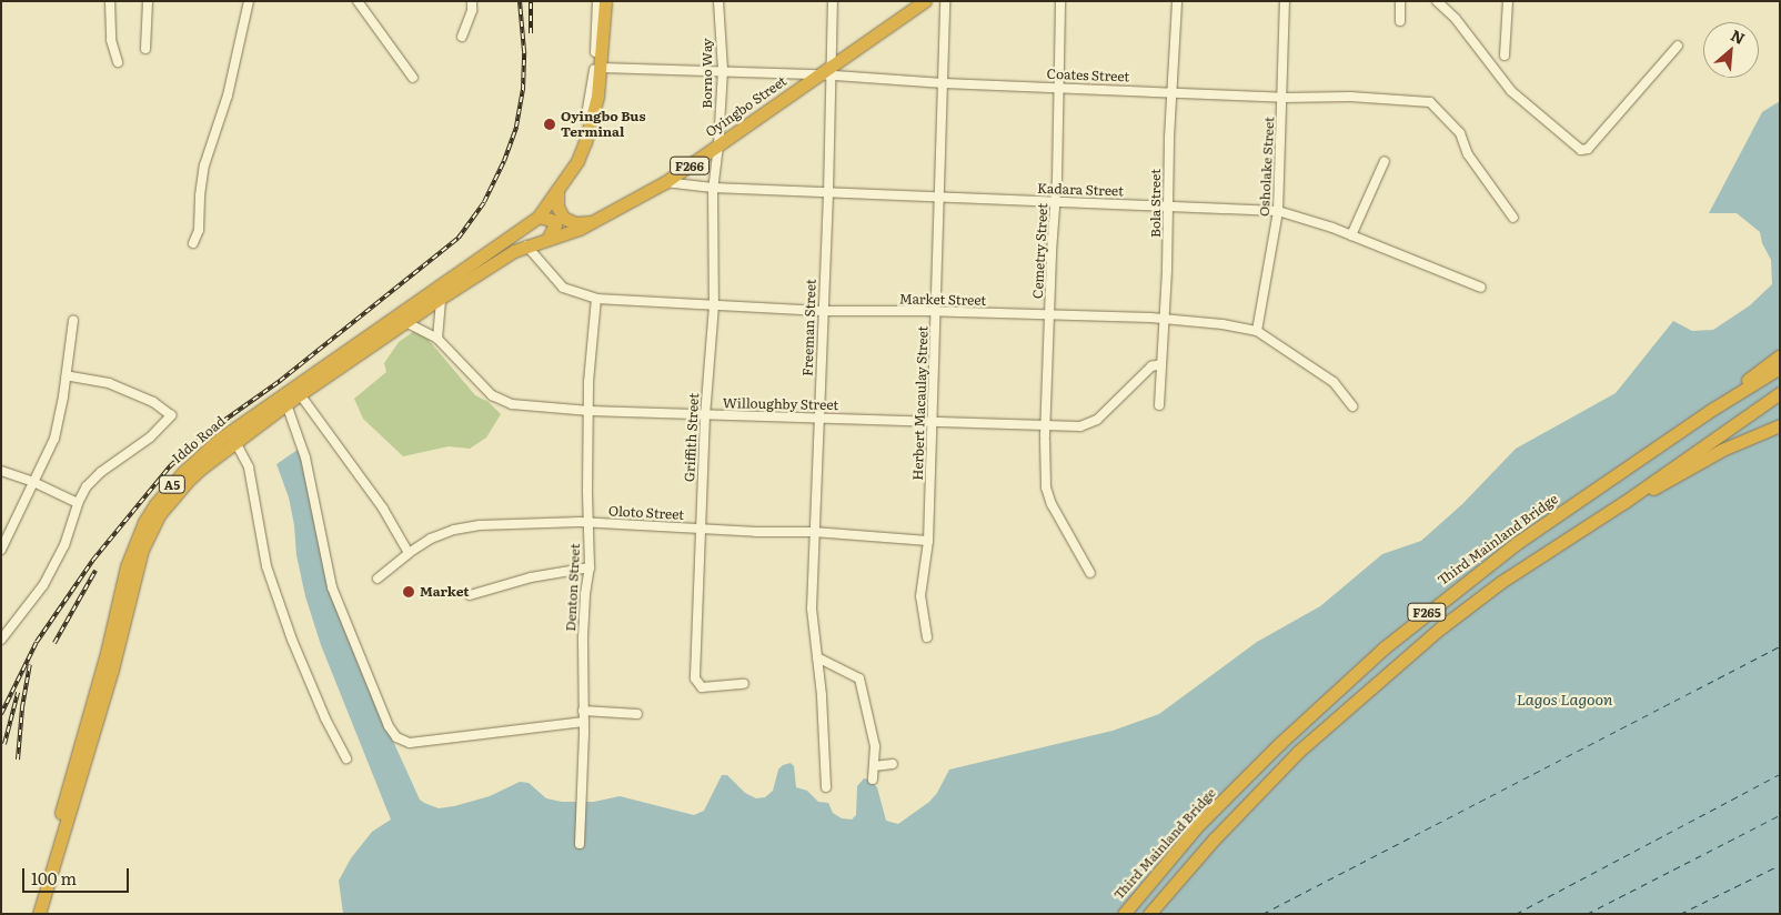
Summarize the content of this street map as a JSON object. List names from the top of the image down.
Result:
{
  "streets": {
    "highway": [
      "Oyingbo Street",
      "F266",
      "Iddo Road",
      "A5",
      "Third Mainland Bridge",
      "F265"
    ],
    "street": [
      "Borno Way",
      "Coates Street",
      "Osholake Street",
      "Kadara Street",
      "Bola Street",
      "Cemetry Street",
      "Market Street",
      "Freeman Street",
      "Herbert Macaulay Street",
      "Willoughby Street",
      "Griffith Street",
      "Oloto Street",
      "Denton Street"
    ]
  },
  "crossings": [
    ["Borno Way", "Coates Street"],
    ["Borno Way", "Oyingbo Street"],
    ["Borno Way", "Griffith Street"],
    ["Coates Street", "Oyingbo Street"],
    ["Coates Street", "Osholake Street"],
    ["Coates Street", "Bola Street"],
    ["Coates Street", "Cemetry Street"],
    ["Coates Street", "Freeman Street"],
    ["Coates Street", "Herbert Macaulay Street"],
    ["Coates Street", "A5"],
    ["Oyingbo Street", "Kadara Street"],
    ["Oyingbo Street", "Freeman Street"],
    ["Oyingbo Street", "Griffith Street"],
    ["Oyingbo Street", "Iddo Road"],
    ["Osholake Street", "Kadara Street"],
    ["Osholake Street", "Market Street"],
    ["Kadara Street", "Bola Street"],
    ["Kadara Street", "Cemetry Street"],
    ["Kadara Street", "Freeman Street"],
    ["Kadara Street", "Herbert Macaulay Street"],
    ["Kadara Street", "Griffith Street"],
    ["Bola Street", "Market Street"],
    ["Bola Street", "Willoughby Street"],
    ["Cemetry Street", "Market Street"],
    ["Cemetry Street", "Willoughby Street"],
    ["Market Street", "Freeman Street"],
    ["Market Street", "Herbert Macaulay Street"],
    ["Market Street", "Griffith Street"],
    ["Market Street", "Iddo Road"],
    ["Market Street", "Denton Street"],
    ["Freeman Street", "Willoughby Street"],
    ["Freeman Street", "Oloto Street"],
    ["Herbert Macaulay Street", "Willoughby Street"],
    ["Herbert Macaulay Street", "Oloto Street"],
    ["Willoughby Street", "Griffith Street"],
    ["Willoughby Street", "Iddo Road"],
    ["Willoughby Street", "Denton Street"],
    ["Griffith Street", "Oloto Street"],
    ["Iddo Road", "A5"],
    ["Oloto Street", "Denton Street"]
  ],
  "water": ["Lagos Lagoon"],
  "places": ["Oyingbo Bus Terminal", "Market"],
  "scale_bar": "100 m",
  "north": "top right"
}
